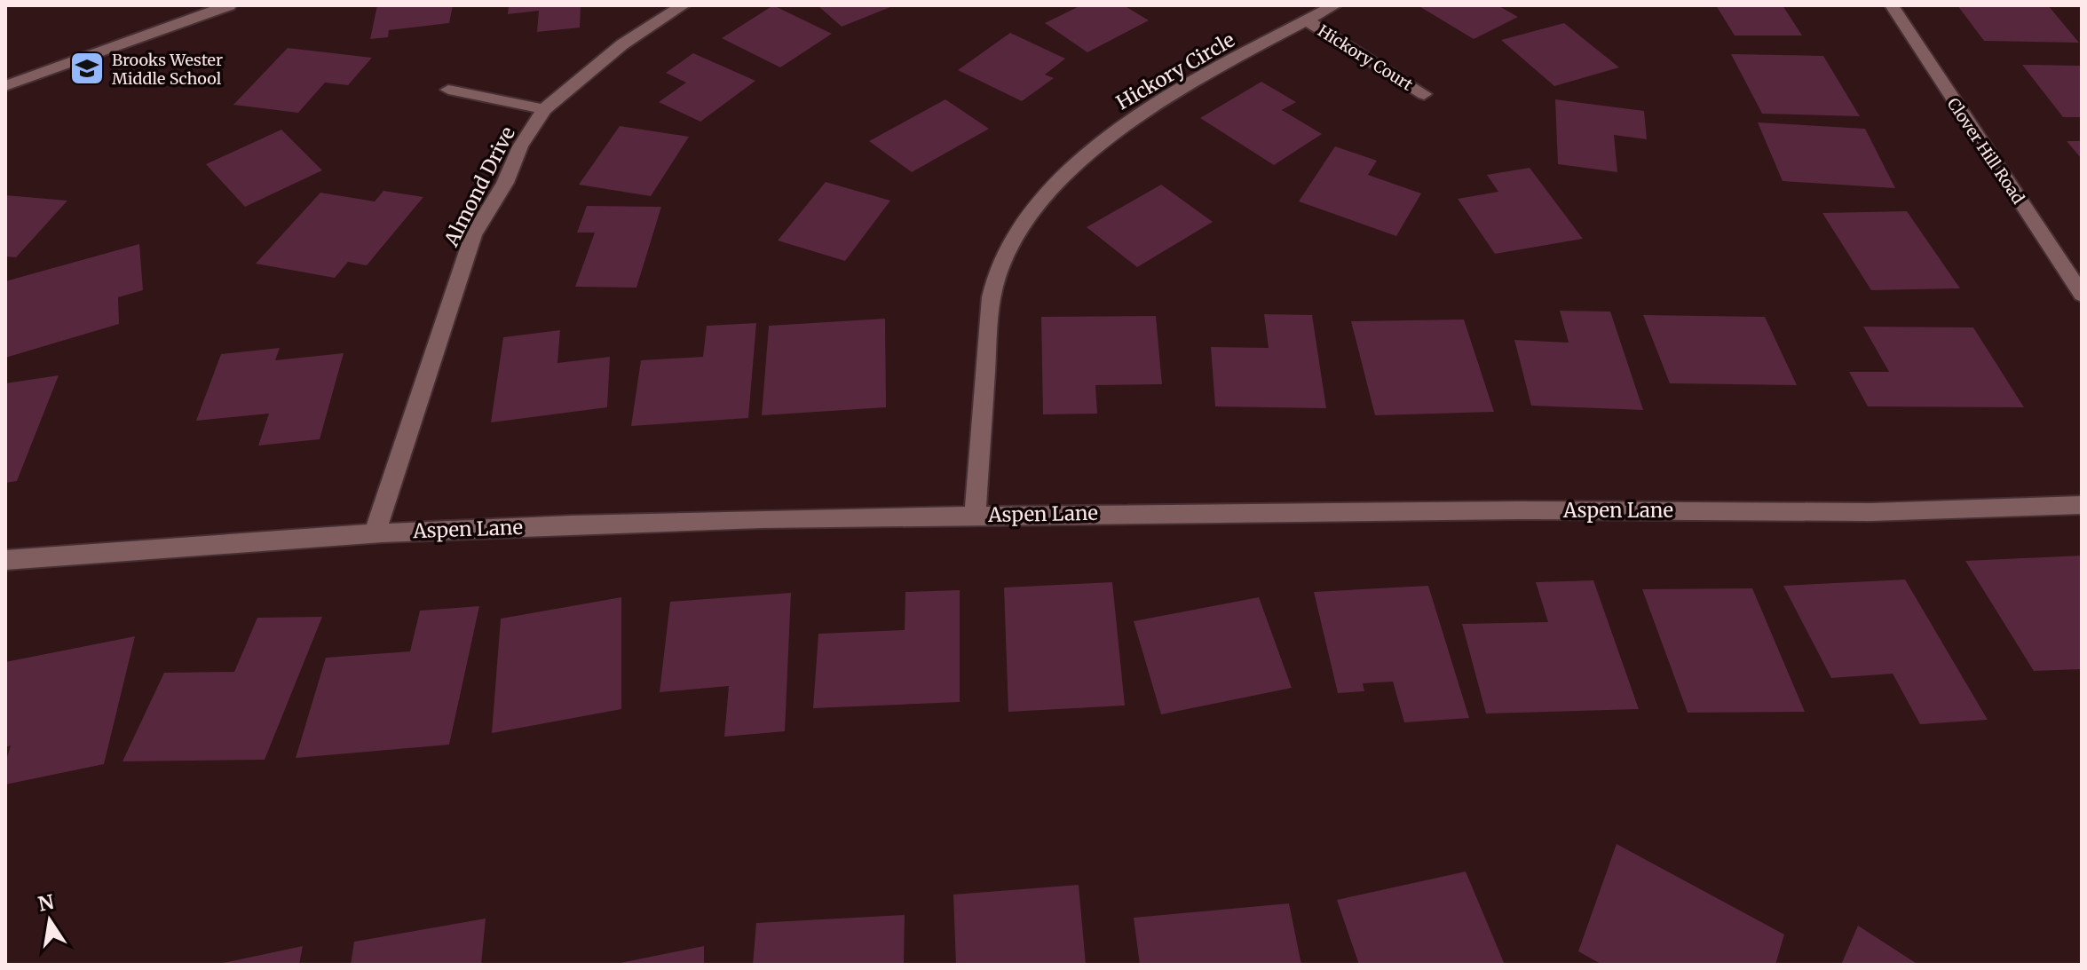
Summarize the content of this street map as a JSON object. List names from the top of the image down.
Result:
{
  "streets": {
    "street": [
      "Hickory Court",
      "Hickory Circle",
      "Clover Hill Road",
      "Almond Drive",
      "Aspen Lane"
    ]
  },
  "crossings": [
    ["Hickory Court", "Hickory Circle"],
    ["Hickory Circle", "Aspen Lane"],
    ["Almond Drive", "Aspen Lane"]
  ],
  "places": {
    "school or university": ["Brooks Wester Middle School"]
  },
  "north": "top"
}
